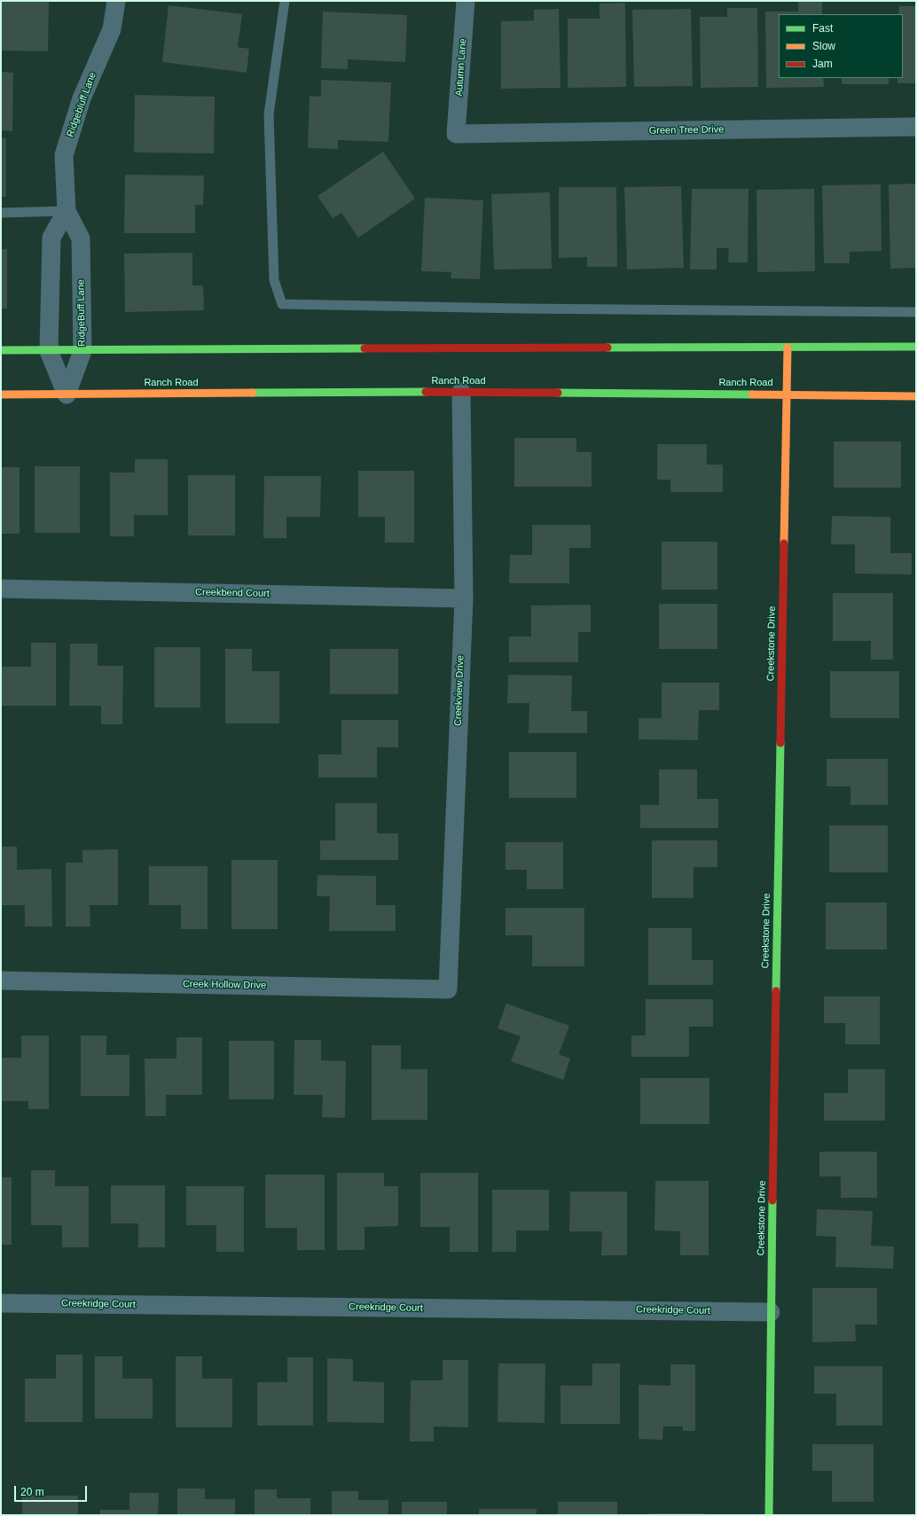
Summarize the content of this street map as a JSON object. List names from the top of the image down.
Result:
{
  "streets": {
    "main road": ["Ranch Road", "Creekstone Drive"],
    "street": [
      "Autumn Lane",
      "Ridgebluff Lane",
      "Green Tree Drive",
      "RidgeBuff Lane",
      "Creekbend Court",
      "Creekview Drive",
      "Creek Hollow Drive",
      "Creekridge Court"
    ]
  },
  "crossings": [
    ["Autumn Lane", "Green Tree Drive"],
    ["Ridgebluff Lane", "RidgeBuff Lane"],
    ["RidgeBuff Lane", "Ranch Road"],
    ["Ranch Road", "Creekstone Drive"],
    ["Ranch Road", "Creekview Drive"],
    ["Creekbend Court", "Creekview Drive"],
    ["Creekstone Drive", "Creekridge Court"],
    ["Creekview Drive", "Creek Hollow Drive"]
  ],
  "legend": ["Fast", "Slow", "Jam"],
  "scale_bar": "20 m"
}
